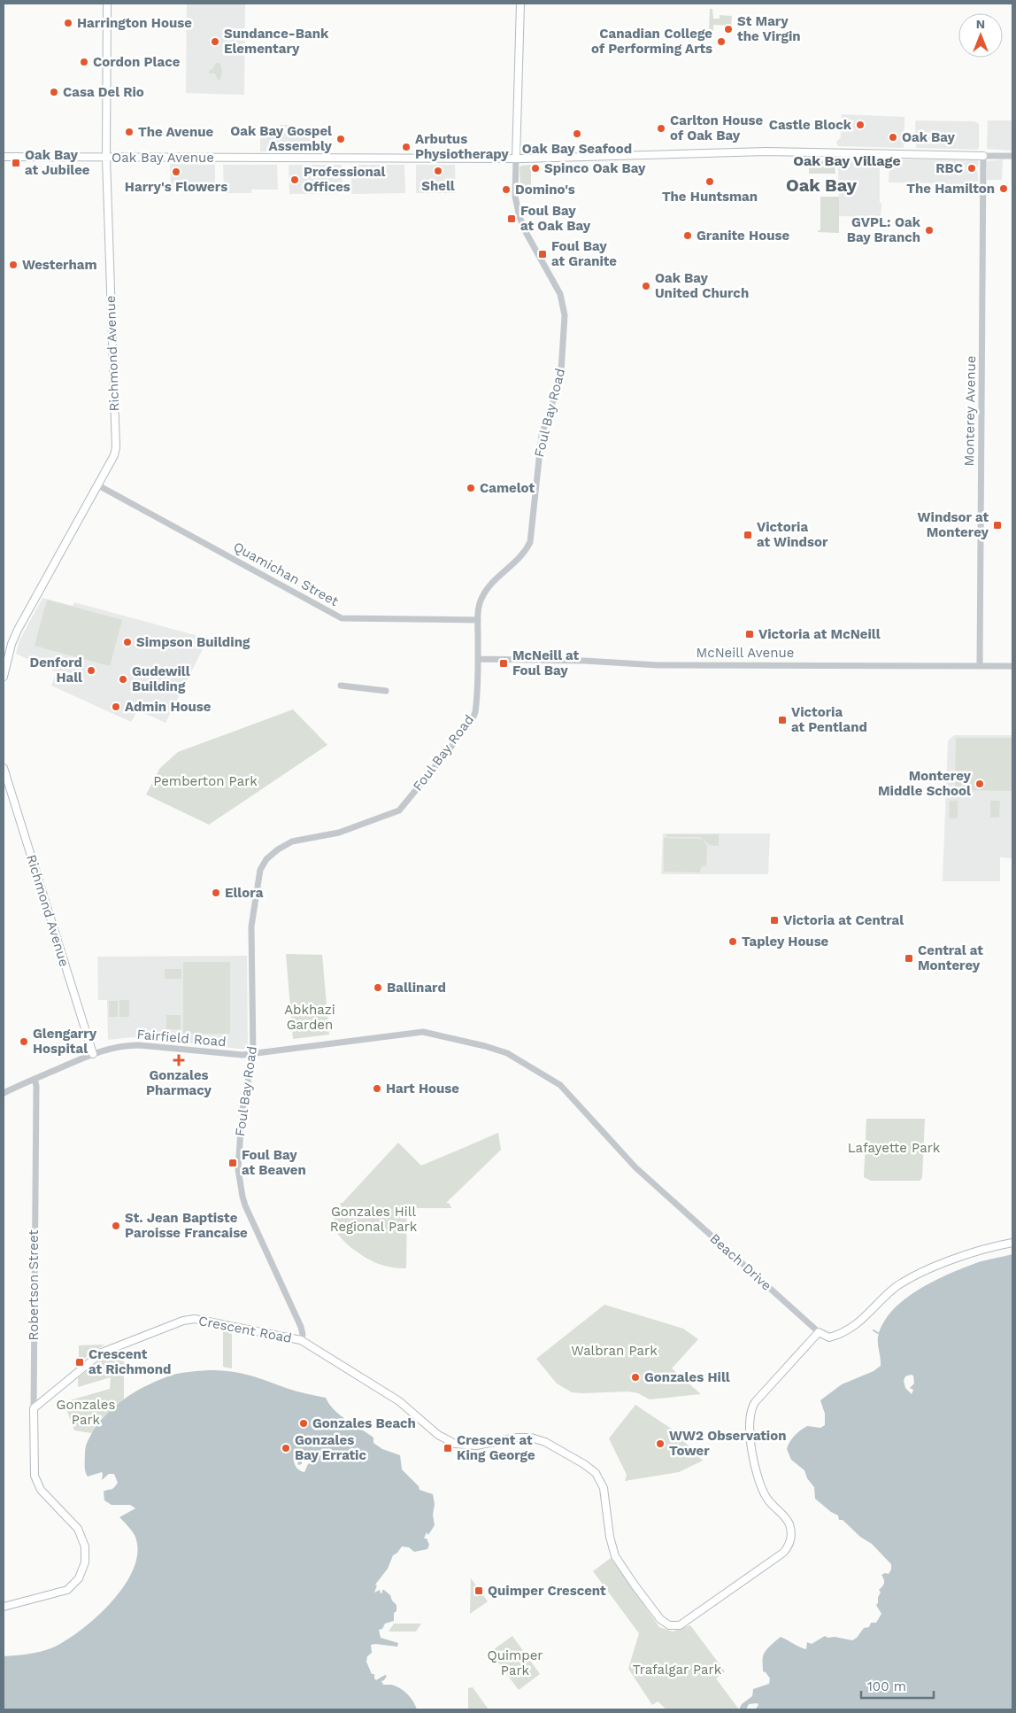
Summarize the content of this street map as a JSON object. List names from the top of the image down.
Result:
{
  "streets": {
    "main road": [
      "Oak Bay Avenue",
      "Richmond Avenue",
      "Foul Bay Road",
      "Robertson Street",
      "Crescent Road"
    ],
    "street": [
      "Monterey Avenue",
      "Quamichan Street",
      "McNeill Avenue",
      "Fairfield Road",
      "Beach Drive"
    ]
  },
  "crossings": [
    ["Oak Bay Avenue", "Richmond Avenue"],
    ["Oak Bay Avenue", "Monterey Avenue"],
    ["Oak Bay Avenue", "Foul Bay Road"],
    ["Richmond Avenue", "Quamichan Street"],
    ["Richmond Avenue", "Fairfield Road"],
    ["Monterey Avenue", "McNeill Avenue"],
    ["Foul Bay Road", "Quamichan Street"],
    ["Foul Bay Road", "McNeill Avenue"],
    ["Foul Bay Road", "Fairfield Road"],
    ["Foul Bay Road", "Crescent Road"],
    ["Fairfield Road", "Beach Drive"],
    ["Fairfield Road", "Robertson Street"],
    ["Beach Drive", "Crescent Road"],
    ["Robertson Street", "Crescent Road"]
  ],
  "districts": ["Oak Bay Village", "Oak Bay"],
  "parks": [
    "Pemberton Park",
    "Abkhazi Garden",
    "Lafayette Park",
    "Gonzales Hill Regional Park",
    "Walbran Park",
    "Gonzales Park",
    "Quimper Park",
    "Trafalgar Park"
  ],
  "places": {
    "other": [
      "Harrington House",
      "St Mary the Virgin",
      "Sundance-Bank Elementary",
      "Canadian College of Performing Arts",
      "Cordon Place",
      "Casa Del Rio",
      "Castle Block",
      "Carlton House of Oak Bay",
      "The Avenue",
      "Oak Bay Seafood",
      "Oak Bay",
      "Oak Bay Gospel Assembly",
      "Arbutus Physiotherapy",
      "Spinco Oak Bay",
      "RBC",
      "Shell",
      "Harry's Flowers",
      "Professional Offices",
      "The Huntsman",
      "The Hamilton",
      "Domino's",
      "GVPL: Oak Bay Branch",
      "Granite House",
      "Westerham",
      "Oak Bay United Church",
      "Camelot",
      "Simpson Building",
      "Denford Hall",
      "Gudewill Building",
      "Admin House",
      "Monterey Middle School",
      "Ellora",
      "Tapley House",
      "Ballinard",
      "Glengarry Hospital",
      "Hart House",
      "St. Jean Baptiste Paroisse Francaise",
      "Gonzales Hill",
      "Gonzales Beach",
      "WW2 Observation Tower",
      "Gonzales Bay Erratic"
    ],
    "transit": [
      "Oak Bay at Jubilee",
      "Foul Bay at Oak Bay",
      "Foul Bay at Granite",
      "Windsor at Monterey",
      "Victoria at Windsor",
      "Victoria at McNeill",
      "McNeill at Foul Bay",
      "Victoria at Pentland",
      "Victoria at Central",
      "Central at Monterey",
      "Foul Bay at Beaven",
      "Crescent at Richmond",
      "Crescent at King George",
      "Quimper Crescent"
    ],
    "health": ["Gonzales Pharmacy"]
  },
  "scale_bar": "100 m",
  "north": "top"
}
